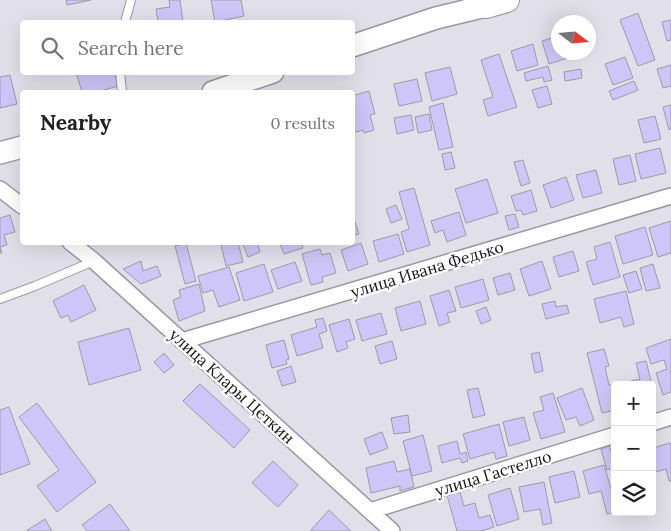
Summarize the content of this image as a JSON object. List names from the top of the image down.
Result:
{
  "streets": {
    "street": ["улица Ивана Федько", "улица Клары Цеткин", "улица Гастелло"]
  },
  "crossings": [
    ["улица Ивана Федько", "улица Клары Цеткин"],
    ["улица Клары Цеткин", "улица Гастелло"]
  ],
  "north": "right",
  "page": {
    "search": "Search here",
    "heading": ["Nearby", "0 results"],
    "map_buttons": ["+", "−"]
  }
}
